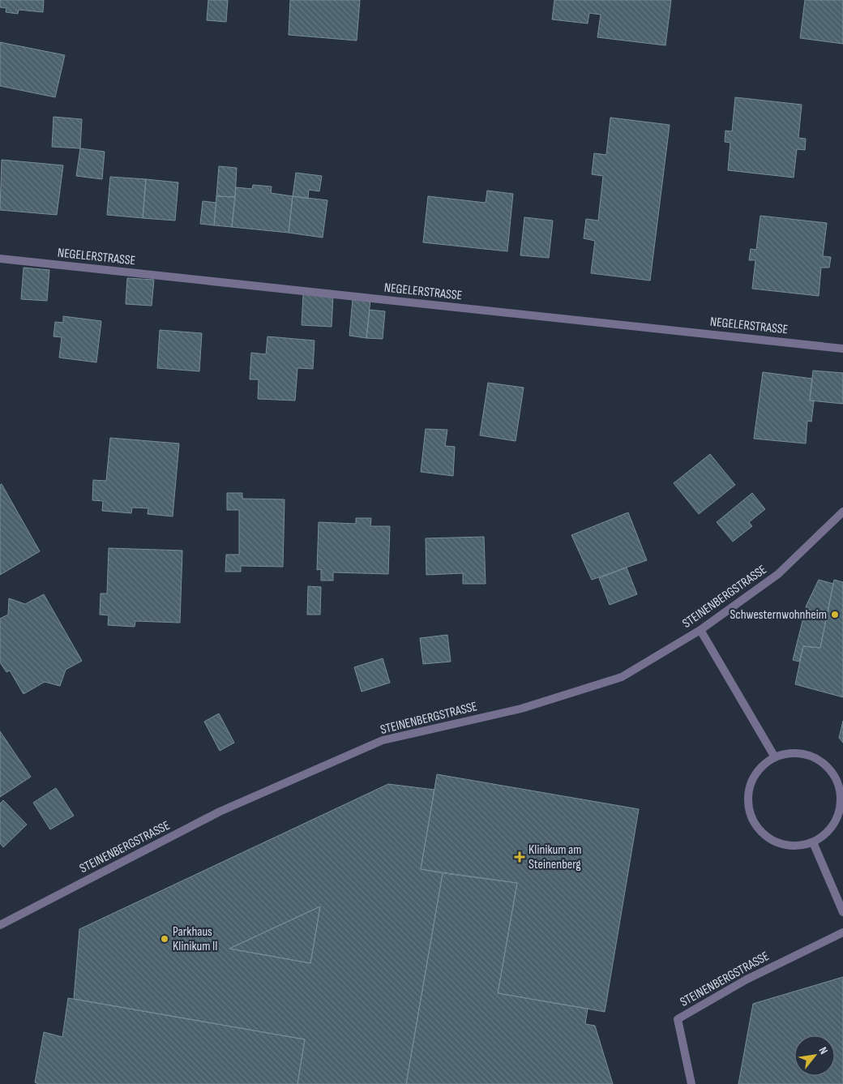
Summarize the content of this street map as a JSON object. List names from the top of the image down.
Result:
{
  "streets": {
    "street": ["NEGELERSTRASSE", "STEINENBERGSTRASSE"]
  },
  "places": {
    "other": ["Schwesternwohnheim", "Parkhaus Klinikum II"],
    "health": ["Klinikum am Steinenberg"]
  },
  "north": "top right"
}
